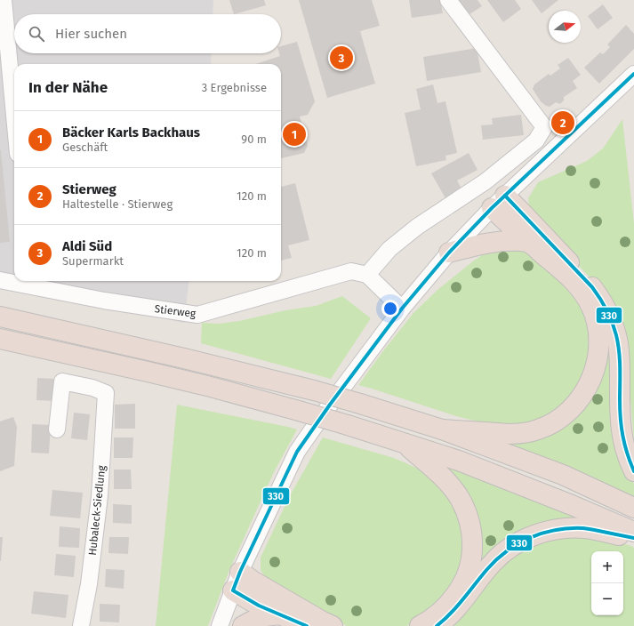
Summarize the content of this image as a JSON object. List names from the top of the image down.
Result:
{
  "streets": {
    "street": ["Stierweg", "Hubaleck-Siedlung"]
  },
  "lines": ["transit line 330"],
  "north": "right",
  "page": {
    "search": "Hier suchen",
    "pins": ["3", "2", "1"],
    "heading": ["In der Nähe", "3 Ergebnisse"],
    "list": [
      {
        "mark": "1",
        "name": "Bäcker Karls Backhaus",
        "note": "Geschäft",
        "value": "90 m"
      },
      {
        "mark": "2",
        "name": "Stierweg",
        "note": "Haltestelle · Stierweg",
        "value": "120 m"
      },
      {
        "mark": "3",
        "name": "Aldi Süd",
        "note": "Supermarkt",
        "value": "120 m"
      }
    ],
    "map_buttons": ["+", "−"]
  }
}
